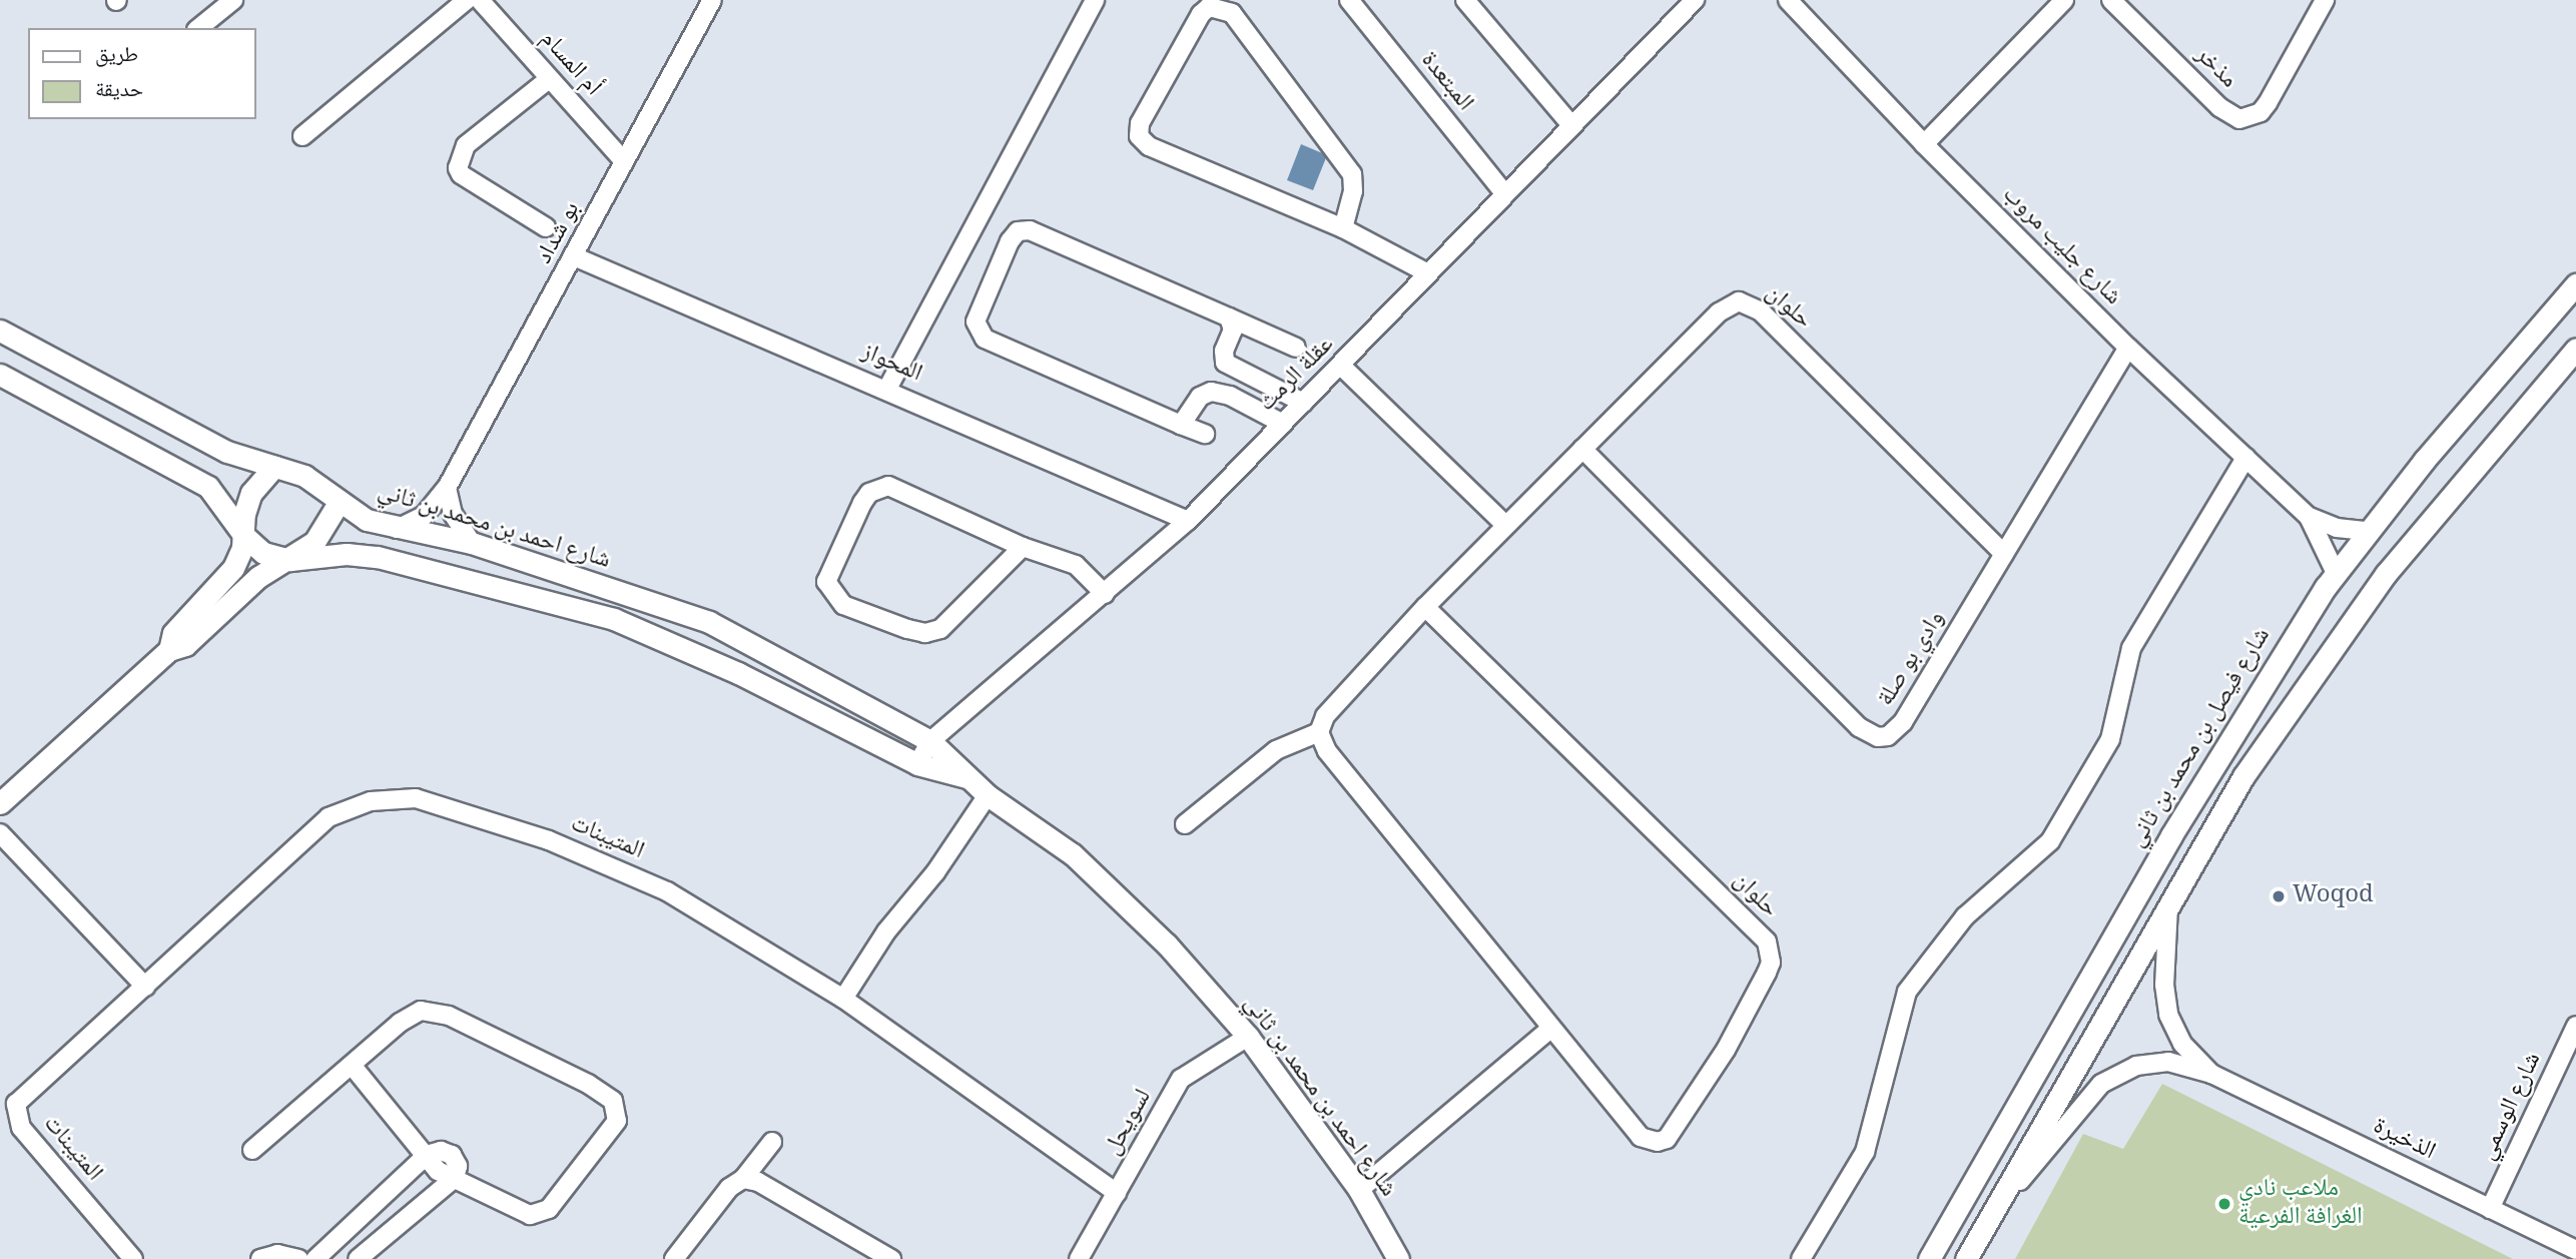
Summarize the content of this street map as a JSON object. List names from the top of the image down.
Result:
{
  "streets": {
    "street": [
      "أم المسام",
      "مذخر",
      "المبتعدة",
      "بو شداد",
      "شارع جليب مروب",
      "حلوان",
      "المحواز",
      "عقلة الرمث",
      "شارع احمد بن محمد بن ثاني",
      "وادي بو صلة",
      "شارع فيصل بن محمد بن ثاني",
      "المتيبنات",
      "شارع الوسمي",
      "لسويحل",
      "الذخيرة"
    ]
  },
  "crossings": [
    ["أم المسام", "بو شداد"],
    ["المبتعدة", "عقلة الرمث"],
    ["بو شداد", "المحواز"],
    ["بو شداد", "شارع احمد بن محمد بن ثاني"],
    ["شارع جليب مروب", "وادي بو صلة"],
    ["شارع جليب مروب", "شارع فيصل بن محمد بن ثاني"],
    ["حلوان", "وادي بو صلة"],
    ["المحواز", "عقلة الرمث"],
    ["عقلة الرمث", "شارع احمد بن محمد بن ثاني"],
    ["شارع احمد بن محمد بن ثاني", "لسويحل"],
    ["المتيبنات", "لسويحل"],
    ["شارع الوسمي", "الذخيرة"]
  ],
  "places": ["Woqod", "ملاعب نادي الغرافة الفرعية"],
  "legend": ["طريق", "حديقة"]
}
